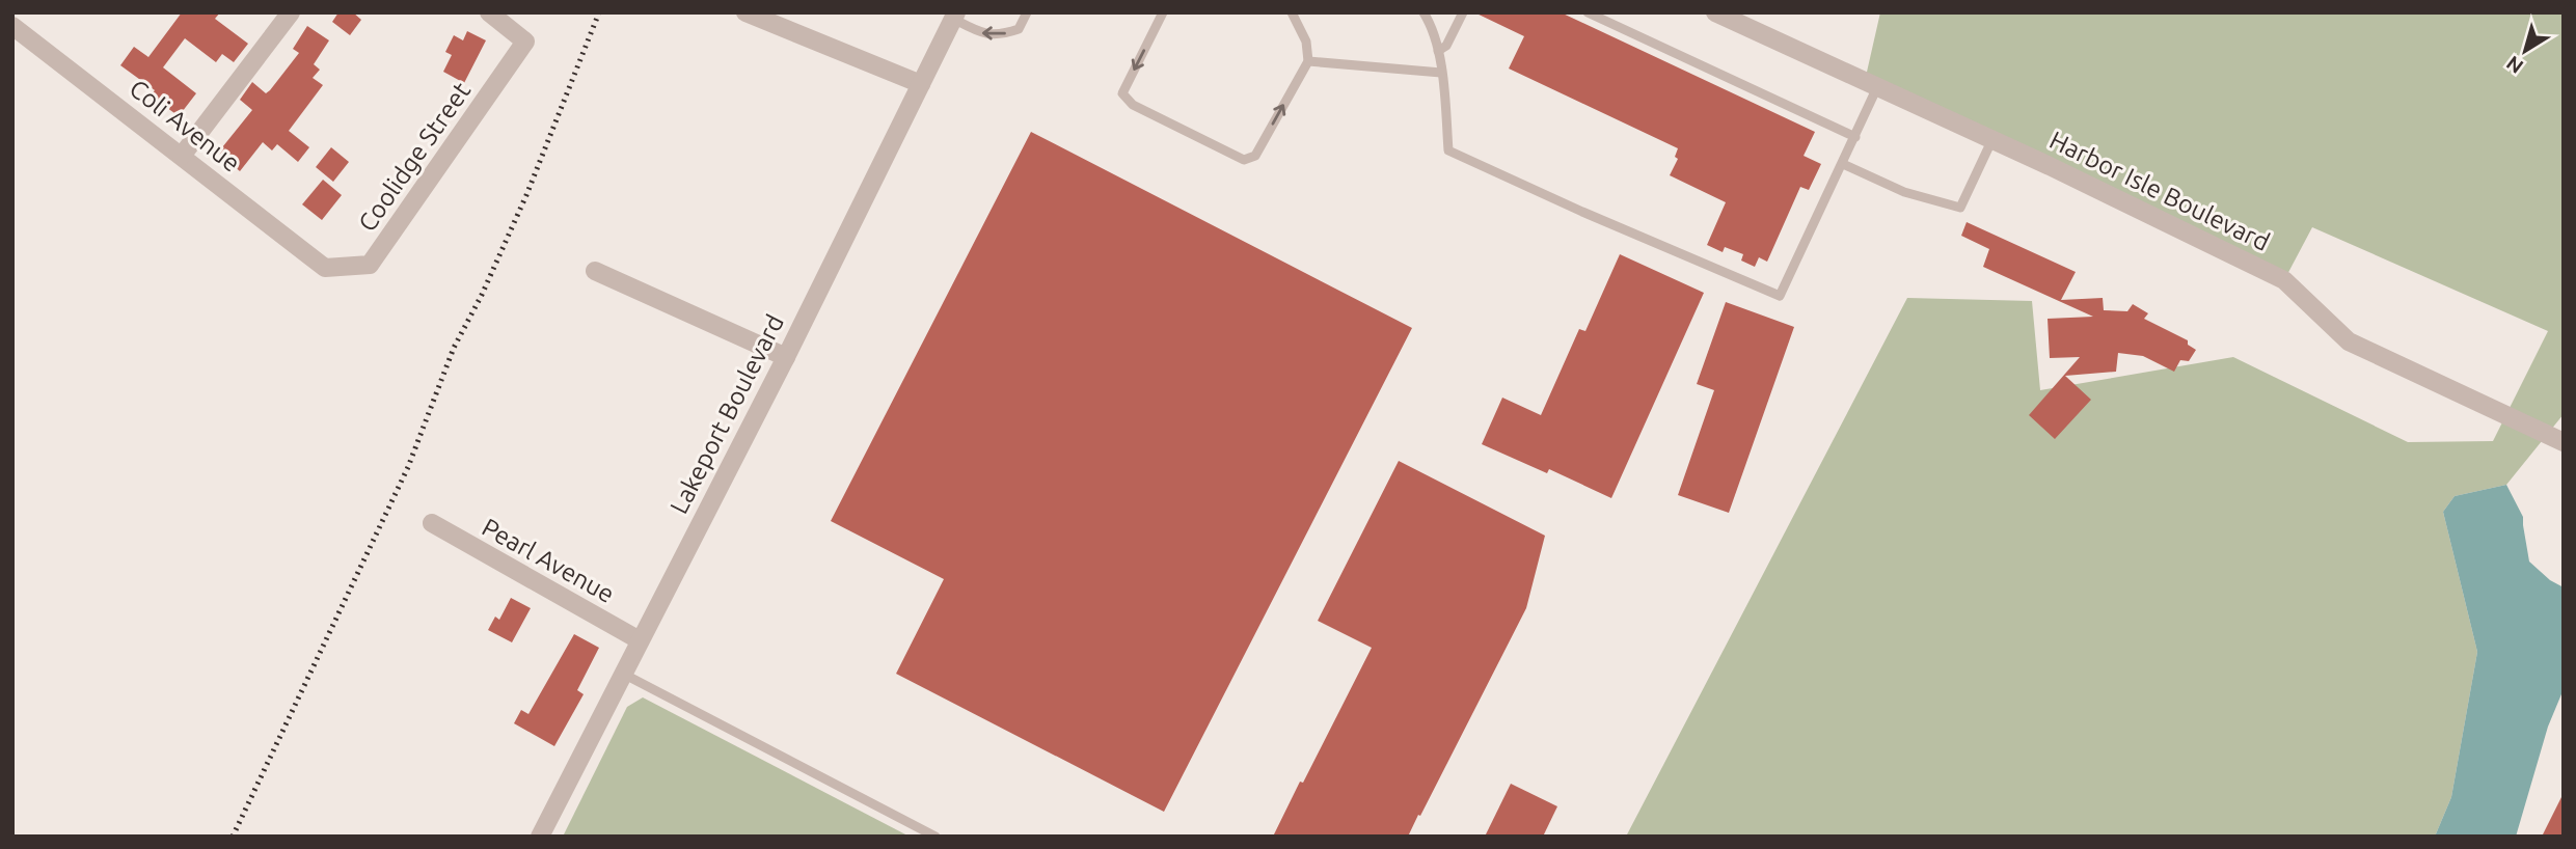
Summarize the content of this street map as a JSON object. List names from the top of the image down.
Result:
{
  "streets": {
    "street": [
      "Coli Avenue",
      "Coolidge Street",
      "Harbor Isle Boulevard",
      "Lakeport Boulevard",
      "Pearl Avenue"
    ]
  },
  "crossings": [
    ["Coli Avenue", "Coolidge Street"],
    ["Lakeport Boulevard", "Pearl Avenue"]
  ],
  "north": "bottom left"
}
